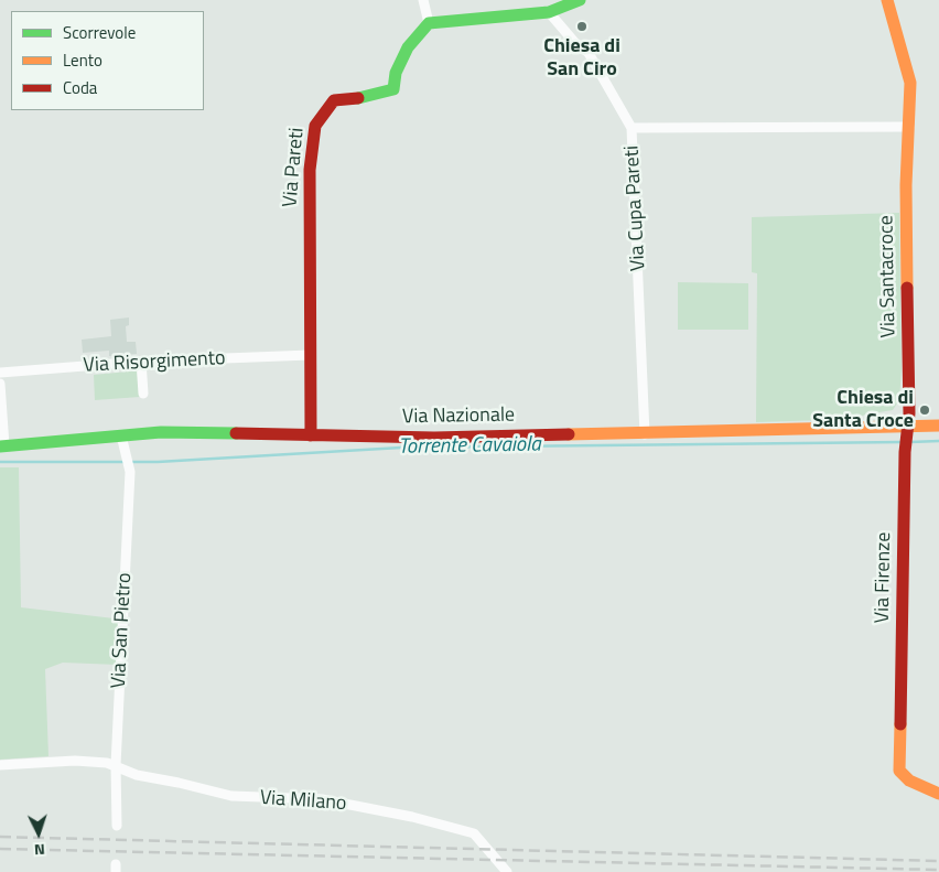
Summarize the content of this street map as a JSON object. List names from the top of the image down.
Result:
{
  "streets": {
    "street": [
      "Via Pareti",
      "Via Cupa Pareti",
      "Via Santacroce",
      "Via Risorgimento",
      "Via Nazionale",
      "Via Firenze",
      "Via San Pietro",
      "Via Milano"
    ]
  },
  "crossings": [
    ["Via Pareti", "Via Risorgimento"],
    ["Via Pareti", "Via Nazionale"],
    ["Via Cupa Pareti", "Via Nazionale"],
    ["Via Santacroce", "Via Nazionale"],
    ["Via Santacroce", "Via Firenze"],
    ["Via Nazionale", "Via Firenze"],
    ["Via Nazionale", "Via San Pietro"],
    ["Via San Pietro", "Via Milano"]
  ],
  "water": ["Torrente Cavaiola"],
  "places": ["Chiesa di San Ciro", "Chiesa di Santa Croce"],
  "legend": ["Scorrevole", "Lento", "Coda"],
  "north": "bottom"
}
